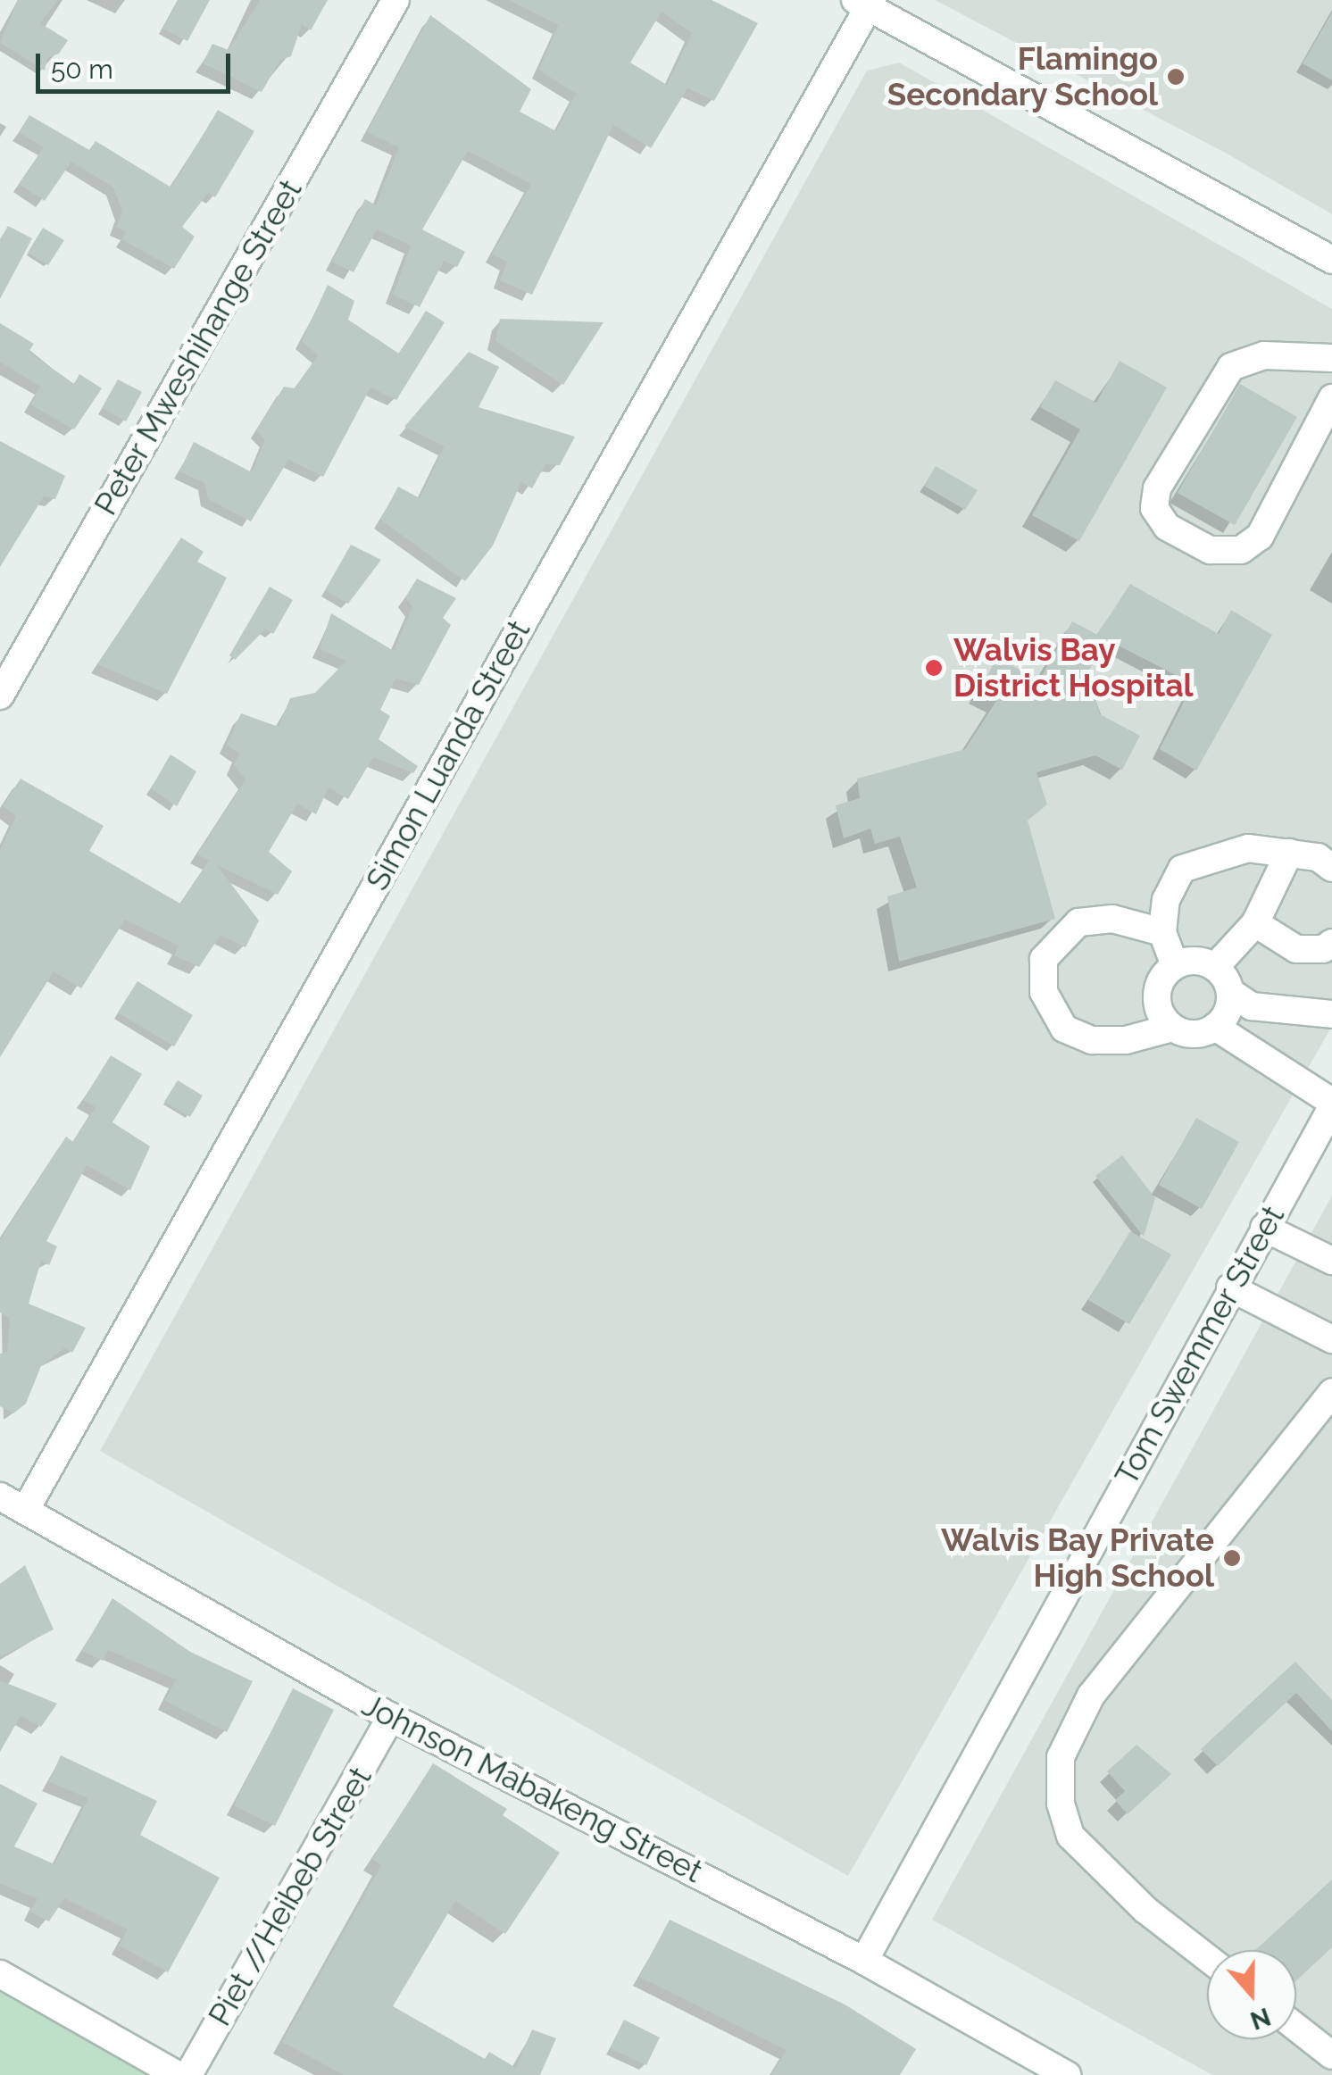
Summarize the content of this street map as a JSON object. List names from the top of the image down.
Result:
{
  "streets": {
    "street": [
      "Peter Mweshihange Street",
      "Simon Luanda Street",
      "Tom Swemmer Street",
      "Johnson Mabakeng Street",
      "Piet //Heibeb Street"
    ]
  },
  "crossings": [
    ["Simon Luanda Street", "Johnson Mabakeng Street"],
    ["Tom Swemmer Street", "Johnson Mabakeng Street"],
    ["Johnson Mabakeng Street", "Piet //Heibeb Street"]
  ],
  "places": ["Flamingo Secondary School", "Walvis Bay District Hospital", "Walvis Bay Private High School"],
  "scale_bar": "50 m",
  "north": "bottom"
}
